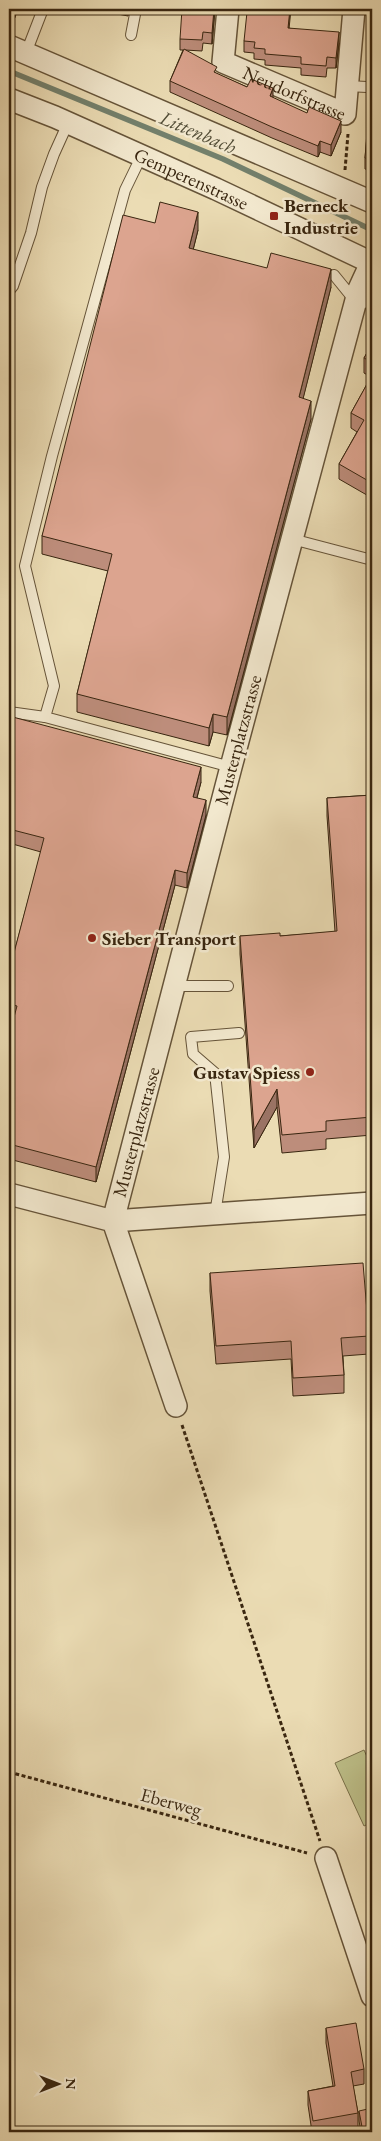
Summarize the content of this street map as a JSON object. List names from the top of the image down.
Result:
{
  "streets": {
    "street": ["Neudorfstrasse", "Gemperenstrasse", "Musterplatzstrasse"],
    "path": ["Eberweg"]
  },
  "crossings": [
    ["Gemperenstrasse", "Musterplatzstrasse"]
  ],
  "water": ["Littenbach"],
  "places": {
    "transit": ["Berneck Industrie"],
    "other": ["Sieber Transport", "Gustav Spiess"]
  },
  "north": "right"
}
